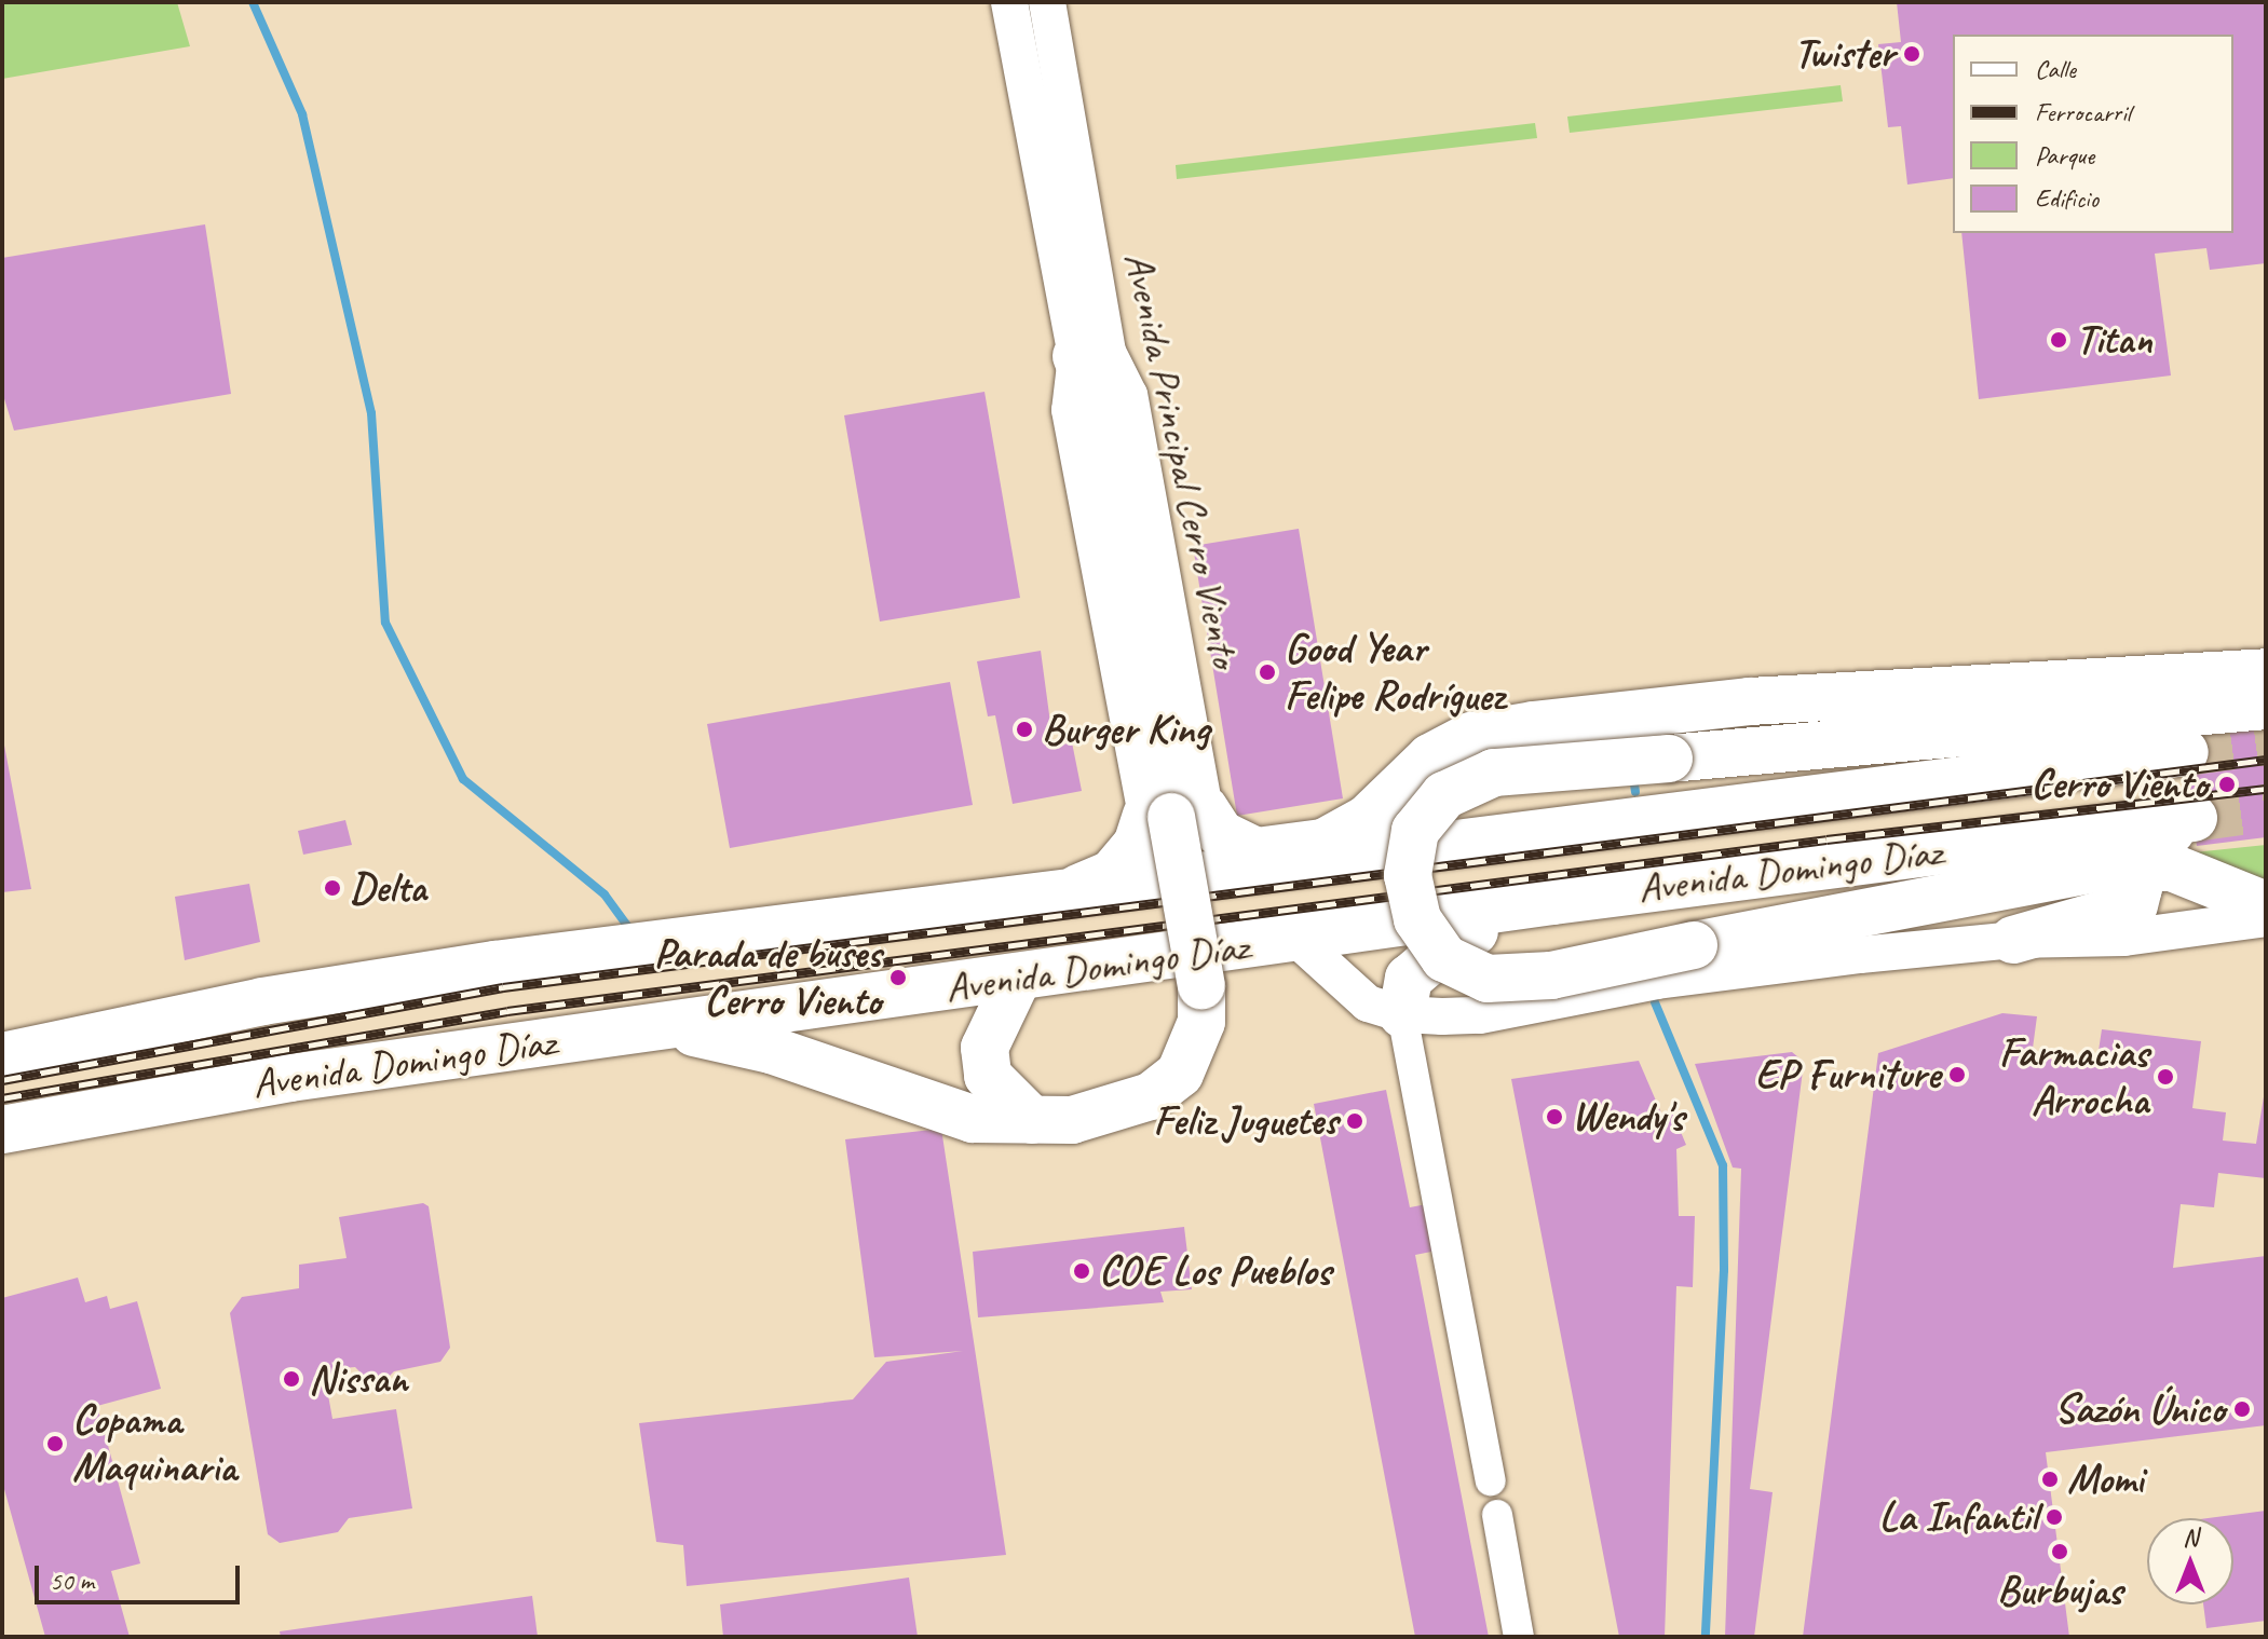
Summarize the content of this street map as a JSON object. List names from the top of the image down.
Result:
{
  "streets": {
    "main road": ["Avenida Domingo Díaz"],
    "street": ["Avenida Principal Cerro Viento"]
  },
  "places": [
    "Twister",
    "Titan",
    "Good Year Felipe Rodríguez",
    "Burger King",
    "Cerro Viento",
    "Delta",
    "Parada de buses Cerro Viento",
    "EP Furniture",
    "Farmacias Arrocha",
    "Wendy's",
    "Feliz Juguetes",
    "COE Los Pueblos",
    "Nissan",
    "Sazón Único",
    "Copama Maquinaria",
    "Momi",
    "La Infantil",
    "Burbujas"
  ],
  "legend": [
    "Calle",
    "Ferrocarril",
    "Parque",
    "Edificio"
  ],
  "scale_bar": "50 m",
  "north": "top"
}
